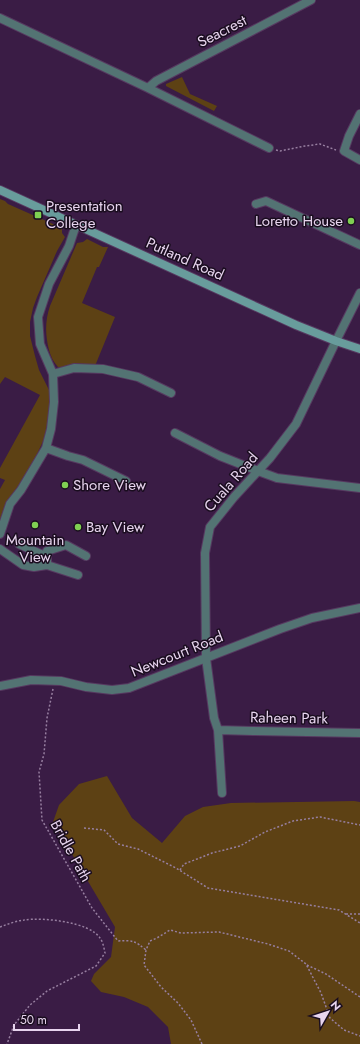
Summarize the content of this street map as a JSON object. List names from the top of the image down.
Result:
{
  "streets": {
    "main road": ["Putland Road"],
    "street": [
      "Seacrest",
      "Cuala Road",
      "Newcourt Road",
      "Raheen Park"
    ],
    "path": ["Bridle Path"]
  },
  "crossings": [
    ["Putland Road", "Cuala Road"],
    ["Cuala Road", "Newcourt Road"],
    ["Cuala Road", "Raheen Park"],
    ["Newcourt Road", "Bridle Path"]
  ],
  "places": {
    "transit": ["Presentation College"],
    "other": [
      "Loretto House",
      "Shore View",
      "Mountain View",
      "Bay View"
    ]
  },
  "scale_bar": "50 m",
  "north": "top right"
}
